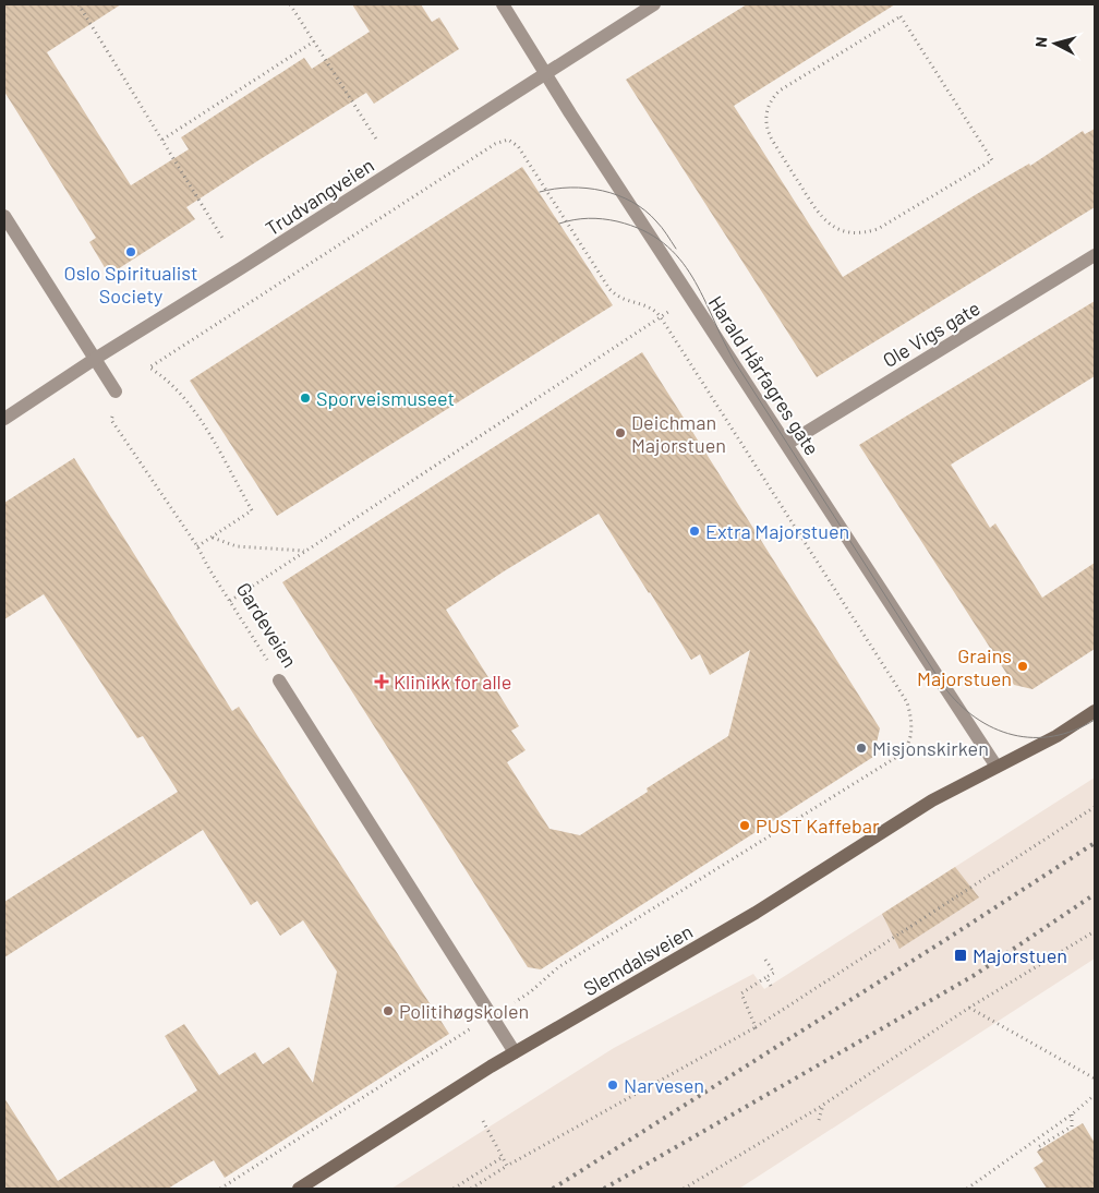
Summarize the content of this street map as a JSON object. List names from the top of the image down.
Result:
{
  "streets": {
    "main road": ["Slemdalsveien"],
    "street": [
      "Trudvangveien",
      "Ole Vigs gate",
      "Harald Hårfagres gate",
      "Gardeveien"
    ]
  },
  "crossings": [
    ["Trudvangveien", "Harald Hårfagres gate"],
    ["Ole Vigs gate", "Harald Hårfagres gate"],
    ["Harald Hårfagres gate", "Slemdalsveien"],
    ["Gardeveien", "Slemdalsveien"]
  ],
  "places": {
    "other": [
      "Oslo Spiritualist Society",
      "Sporveismuseet",
      "Deichman Majorstuen",
      "Extra Majorstuen",
      "Grains Majorstuen",
      "Misjonskirken",
      "PUST Kaffebar",
      "Politihøgskolen",
      "Narvesen"
    ],
    "health": ["Klinikk for alle"],
    "transit": ["Majorstuen"]
  },
  "north": "left"
}
